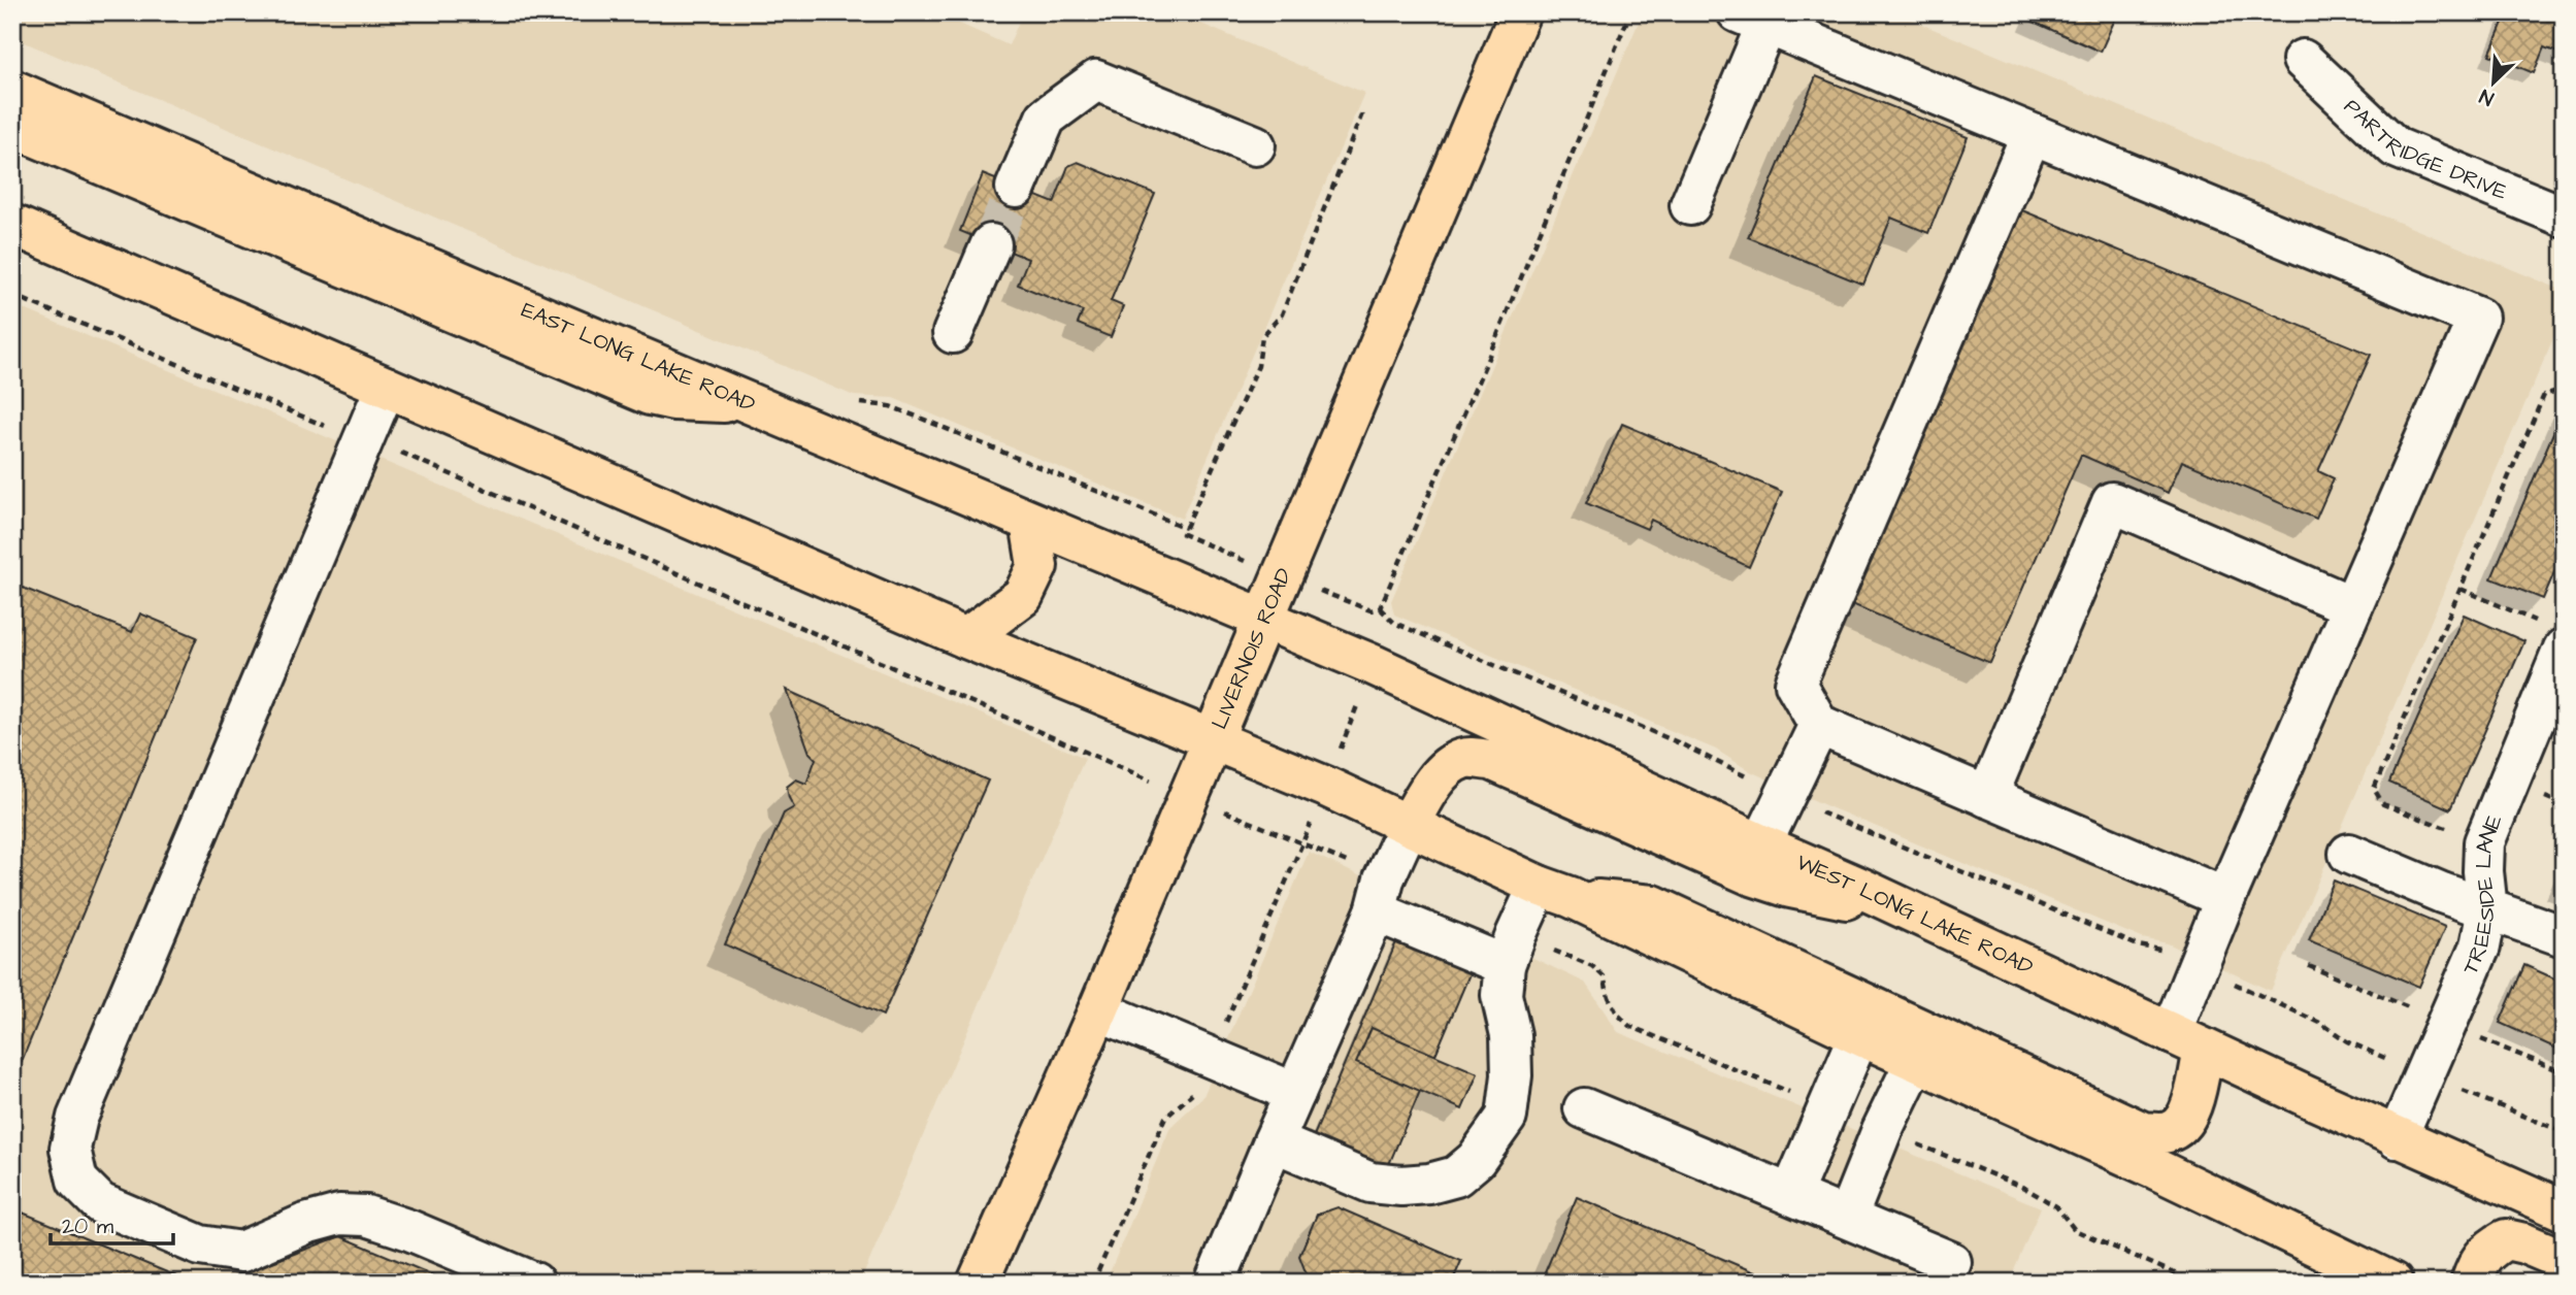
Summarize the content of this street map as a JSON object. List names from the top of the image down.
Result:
{
  "streets": {
    "main road": ["EAST LONG LAKE ROAD", "LIVERNOIS ROAD", "WEST LONG LAKE ROAD"],
    "street": ["PARTRIDGE DRIVE", "TREESIDE LANE"]
  },
  "crossings": [
    ["EAST LONG LAKE ROAD", "LIVERNOIS ROAD"],
    ["EAST LONG LAKE ROAD", "WEST LONG LAKE ROAD"],
    ["LIVERNOIS ROAD", "WEST LONG LAKE ROAD"],
    ["TREESIDE LANE", "WEST LONG LAKE ROAD"]
  ],
  "scale_bar": "20 m",
  "north": "bottom left"
}
